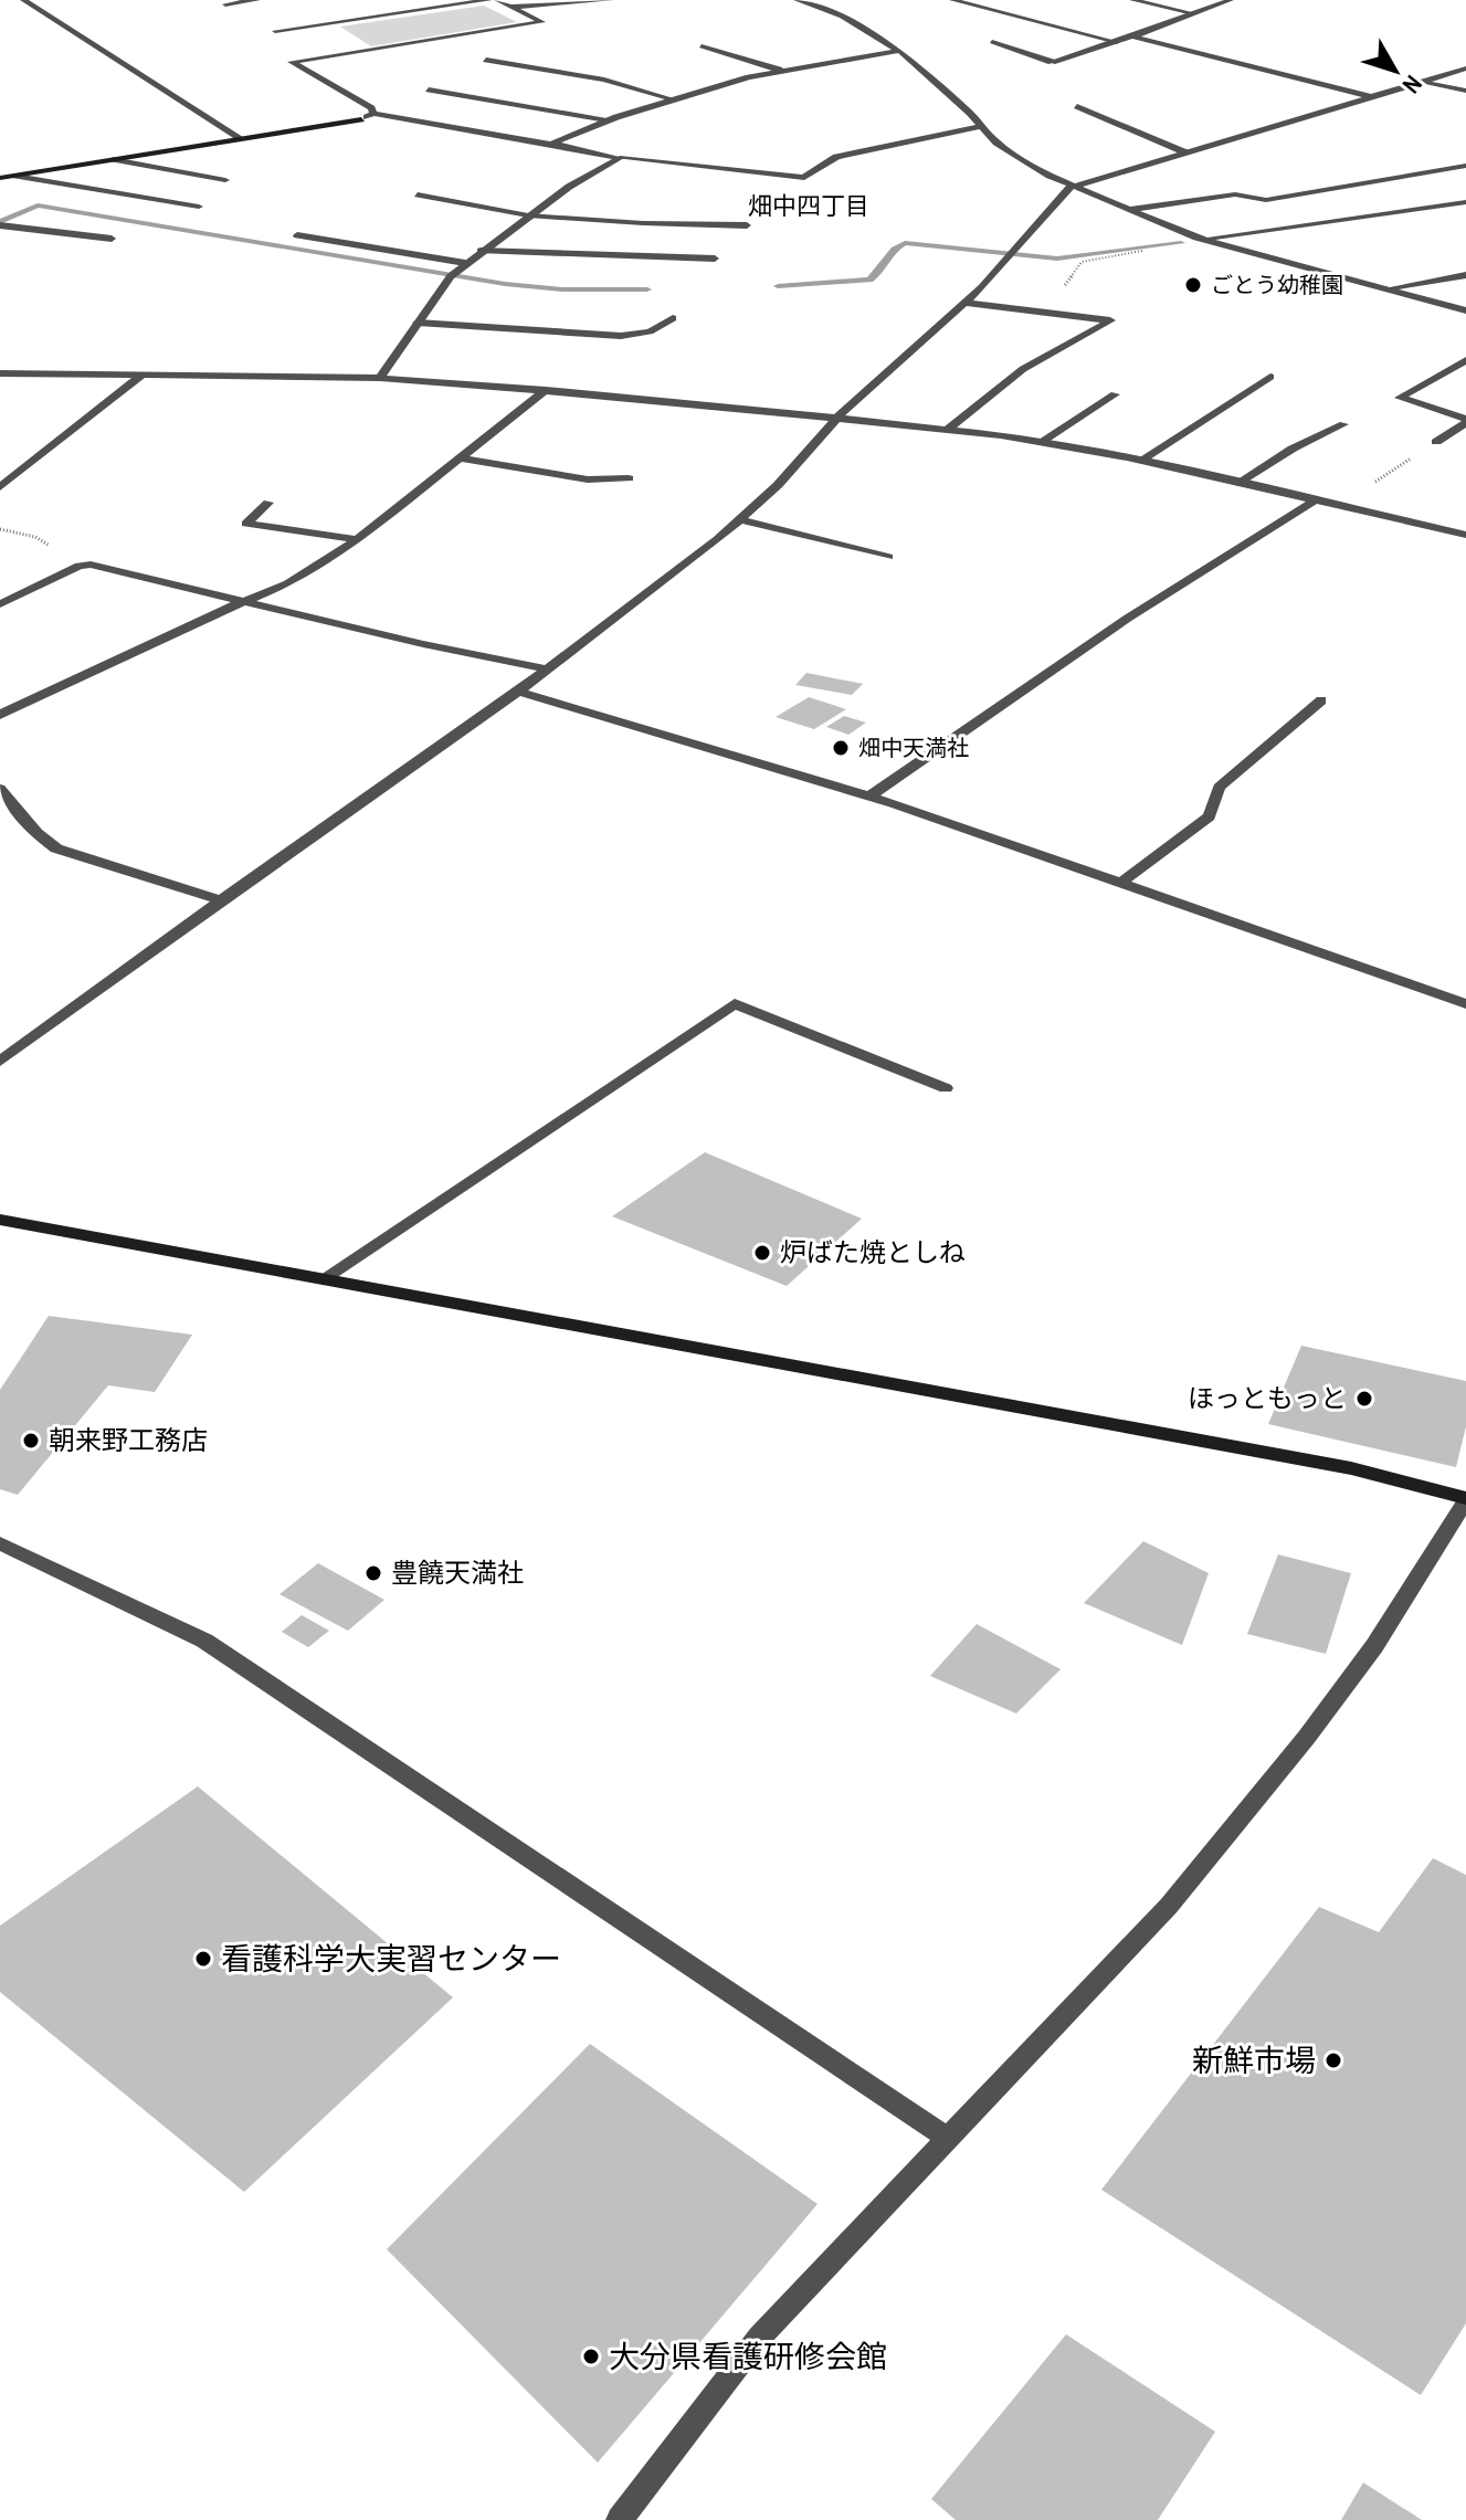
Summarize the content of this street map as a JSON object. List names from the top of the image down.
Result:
{
  "districts": ["畑中四丁目"],
  "places": [
    "ごとう幼稚園",
    "畑中天満社",
    "炉ばた焼としね",
    "ほっともっと",
    "朝来野工務店",
    "豊饒天満社",
    "看護科学大実習センター",
    "新鮮市場",
    "大分県看護研修会館"
  ],
  "north": "bottom right"
}
